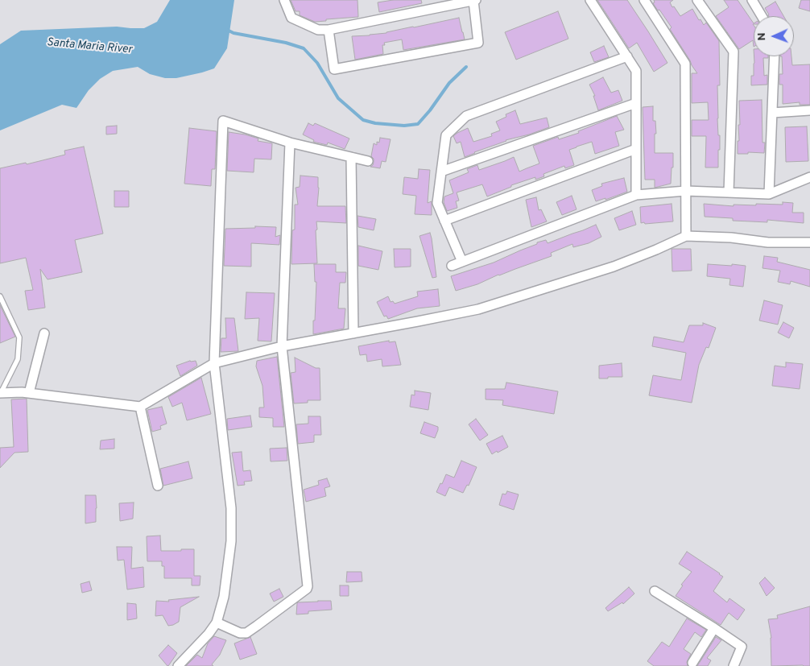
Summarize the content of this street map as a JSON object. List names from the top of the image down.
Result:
{
  "water": ["Santa Maria River"],
  "north": "left"
}
